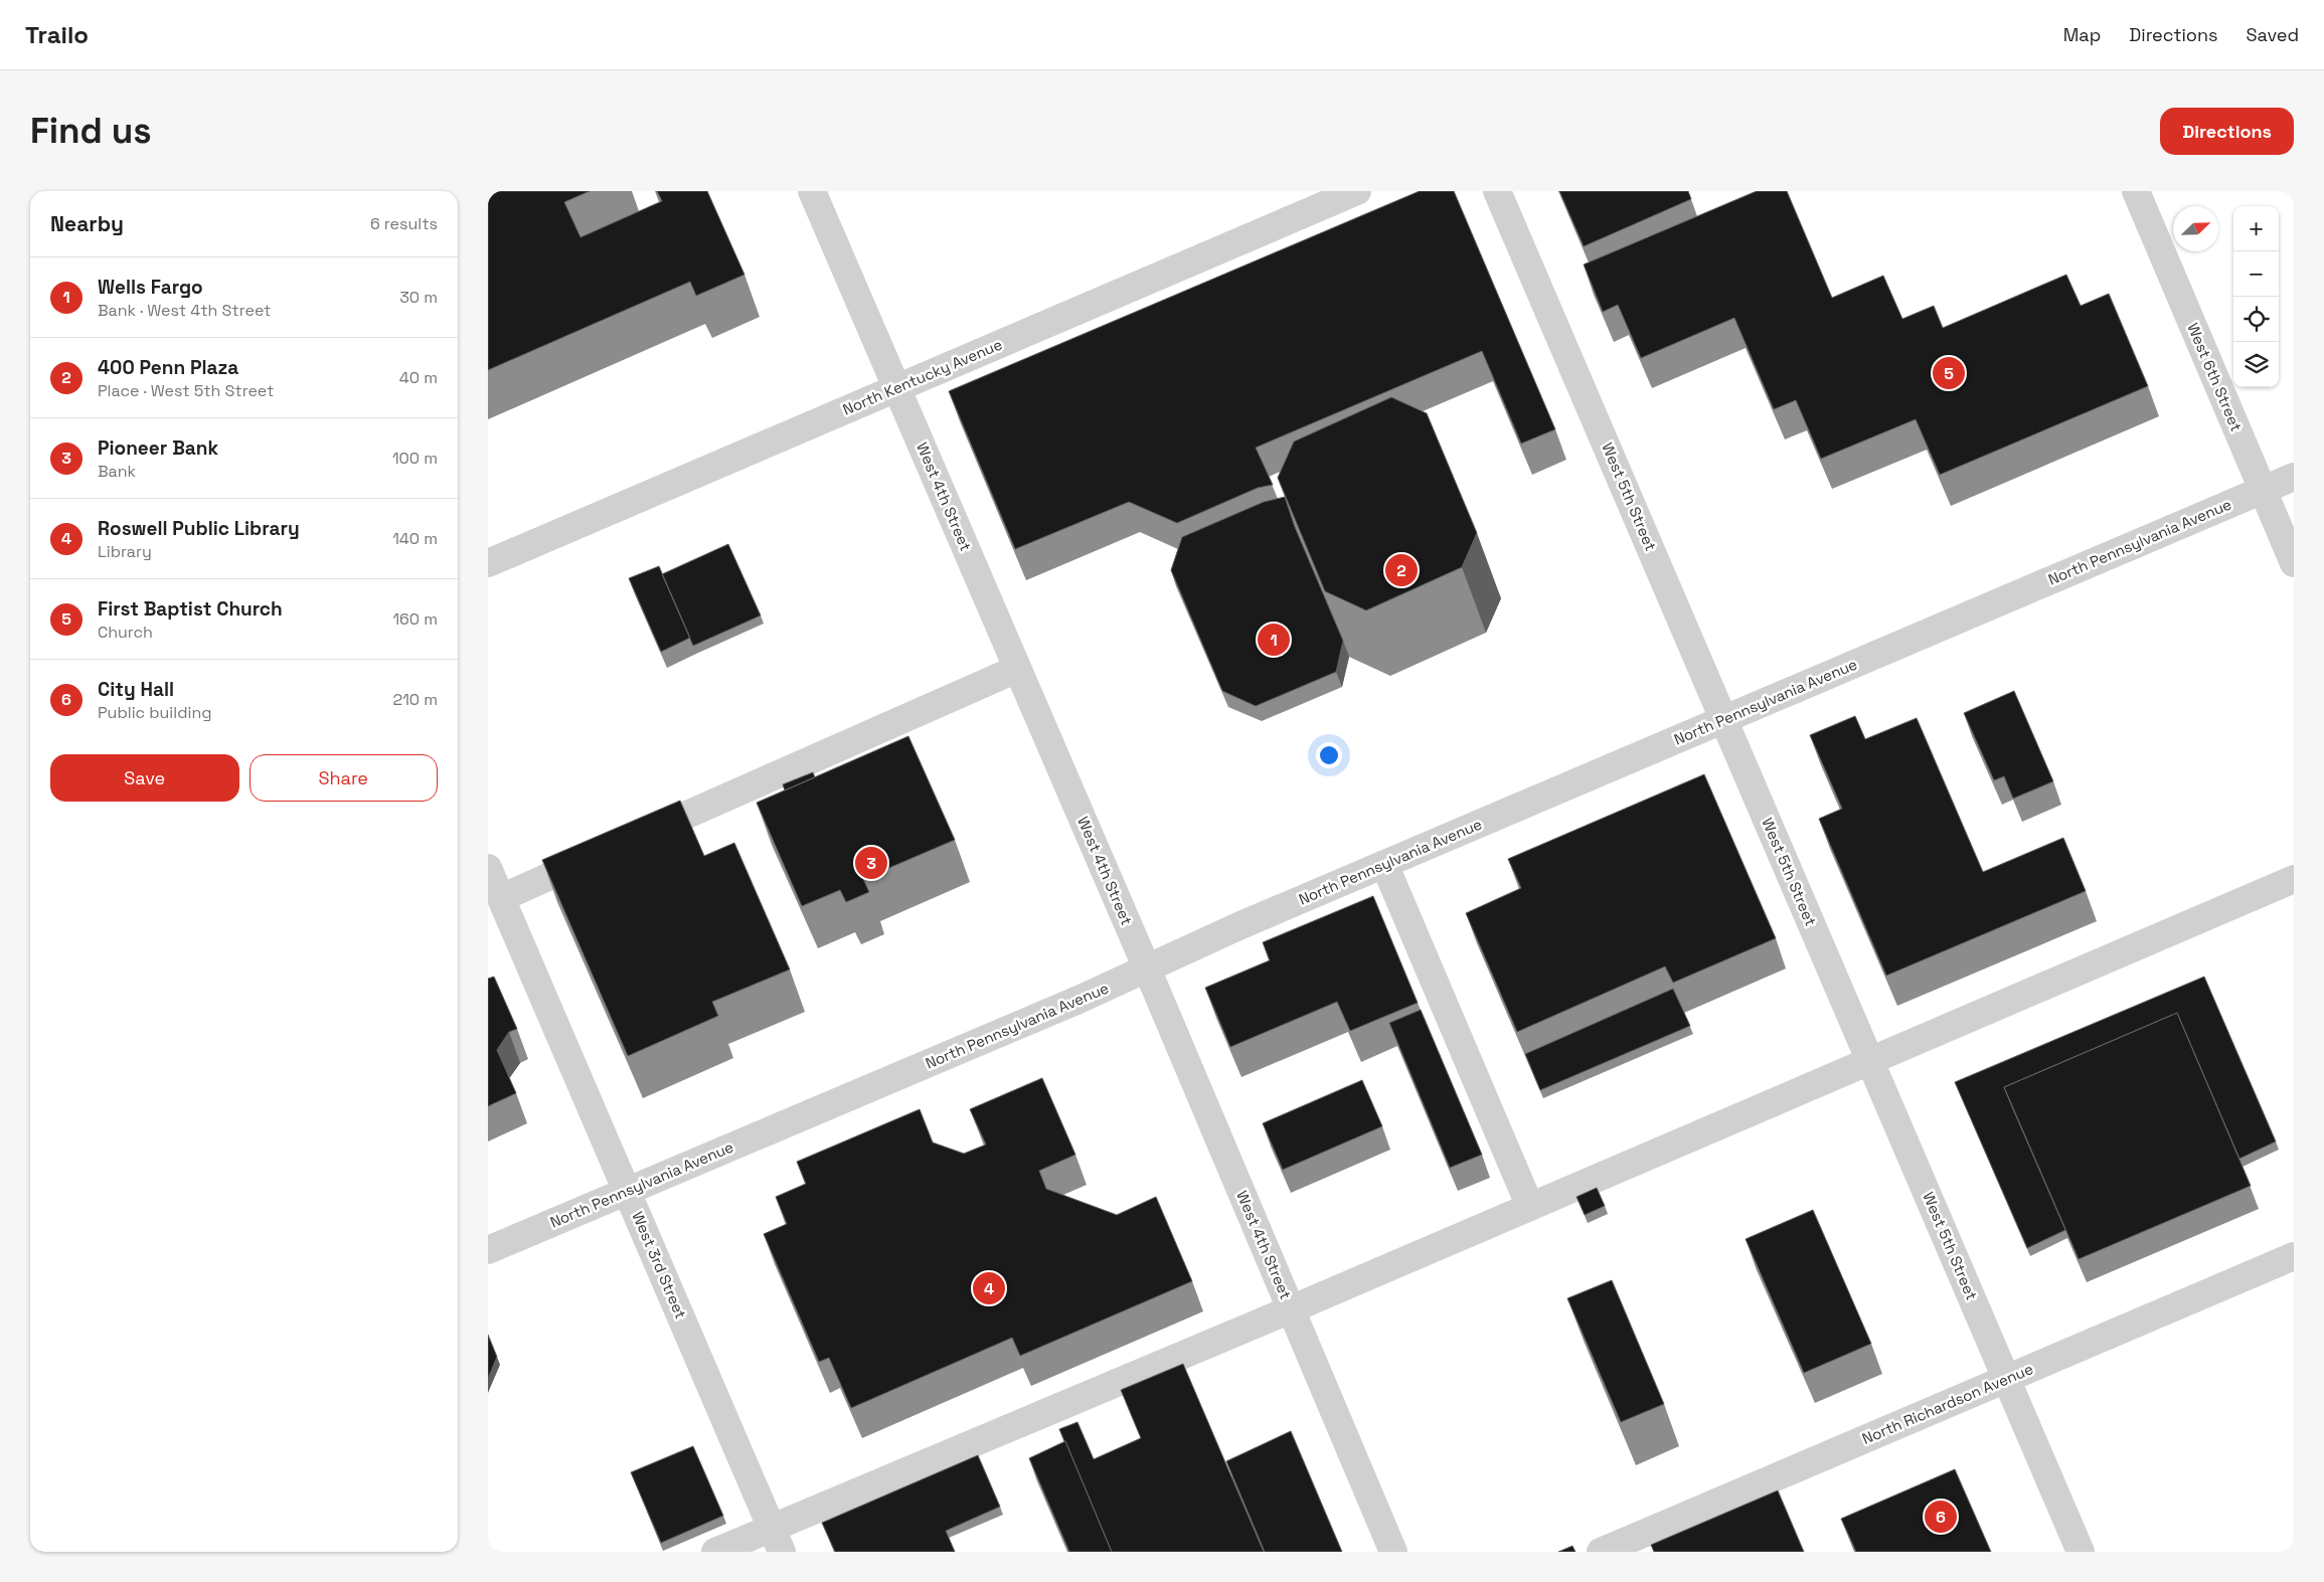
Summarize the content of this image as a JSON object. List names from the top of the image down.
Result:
{
  "streets": {
    "street": [
      "North Kentucky Avenue",
      "West 6th Street",
      "West 4th Street",
      "West 5th Street",
      "North Pennsylvania Avenue",
      "West 3rd Street",
      "North Richardson Avenue"
    ]
  },
  "crossings": [
    ["North Kentucky Avenue", "West 4th Street"],
    ["West 6th Street", "North Pennsylvania Avenue"],
    ["West 4th Street", "North Pennsylvania Avenue"],
    ["West 5th Street", "North Pennsylvania Avenue"],
    ["West 5th Street", "North Richardson Avenue"],
    ["North Pennsylvania Avenue", "West 3rd Street"]
  ],
  "north": "top right",
  "page": {
    "header": "Trailo",
    "nav": ["Map", "Directions", "Saved"],
    "buttons": [
      "Directions",
      ["Save", "Share"]
    ],
    "title": "Find us",
    "heading": ["Nearby", "6 results"],
    "map_buttons": ["+", "−"],
    "list": [
      {
        "mark": "1",
        "name": "Wells Fargo",
        "note": "Bank · West 4th Street",
        "value": "30 m"
      },
      {
        "mark": "2",
        "name": "400 Penn Plaza",
        "note": "Place · West 5th Street",
        "value": "40 m"
      },
      {
        "mark": "3",
        "name": "Pioneer Bank",
        "note": "Bank",
        "value": "100 m"
      },
      {
        "mark": "4",
        "name": "Roswell Public Library",
        "note": "Library",
        "value": "140 m"
      },
      {
        "mark": "5",
        "name": "First Baptist Church",
        "note": "Church",
        "value": "160 m"
      },
      {
        "mark": "6",
        "name": "City Hall",
        "note": "Public building",
        "value": "210 m"
      }
    ],
    "pins": [
      "5",
      "2",
      "1",
      "3",
      "4",
      "6"
    ]
  }
}
